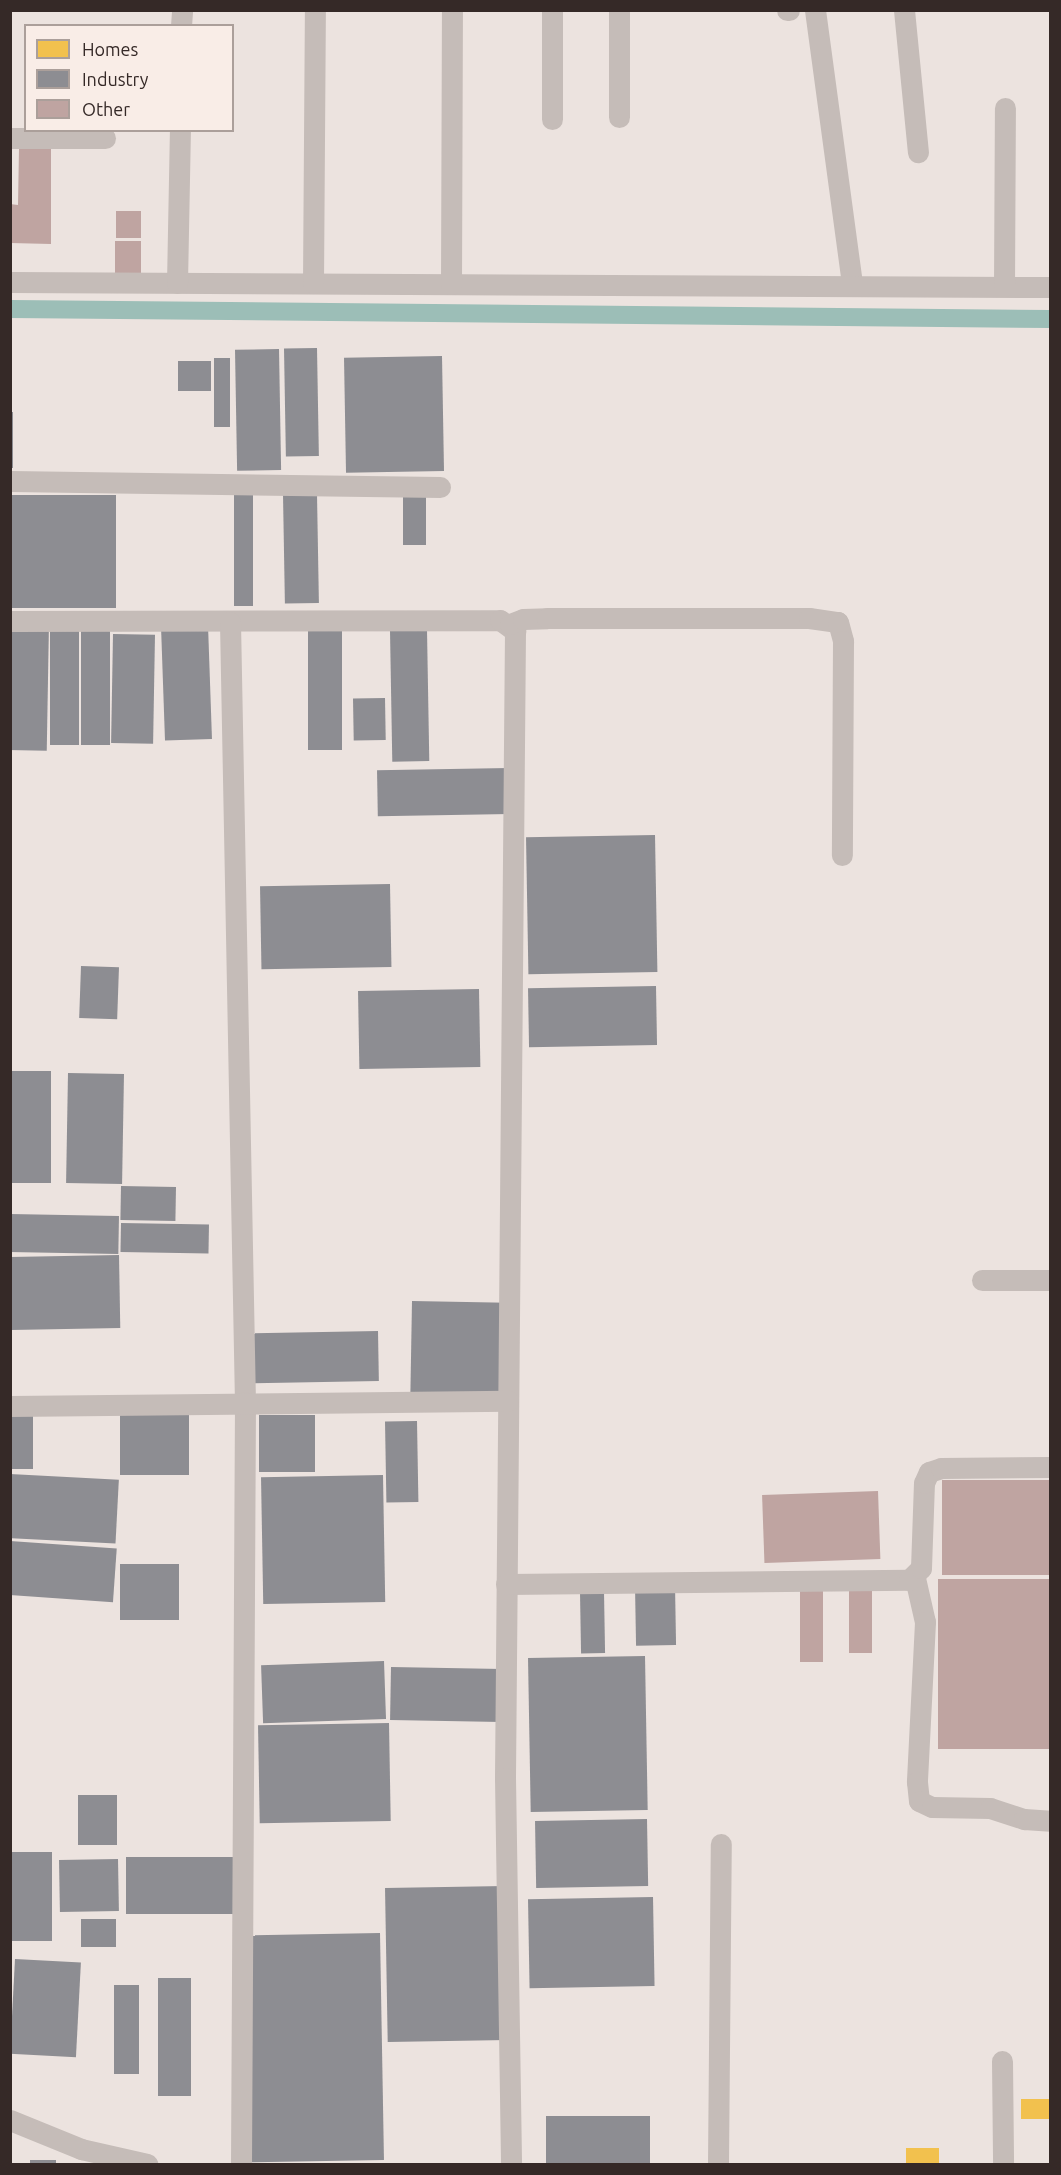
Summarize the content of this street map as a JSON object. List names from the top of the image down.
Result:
{
  "legend": ["Homes", "Industry", "Other"]
}
